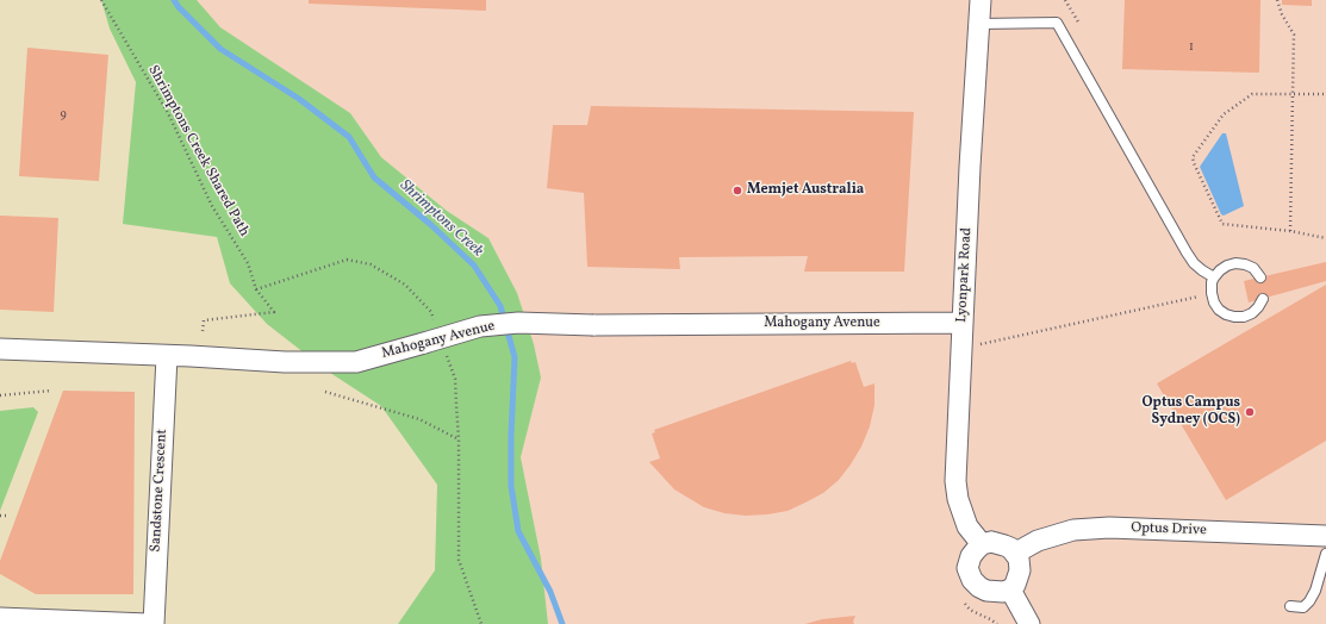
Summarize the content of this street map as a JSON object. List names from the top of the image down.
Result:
{
  "streets": {
    "street": [
      "Lyonpark Road",
      "Mahogany Avenue",
      "Sandstone Crescent",
      "Optus Drive"
    ],
    "path": ["Shrimptons Creek Shared Path"]
  },
  "crossings": [
    ["Lyonpark Road", "Mahogany Avenue"],
    ["Lyonpark Road", "Optus Drive"],
    ["Mahogany Avenue", "Sandstone Crescent"]
  ],
  "water": ["Shrimptons Creek"],
  "places": ["Memjet Australia", "Optus Campus Sydney (OCS)"],
  "house_numbers": ["1", "9"]
}
